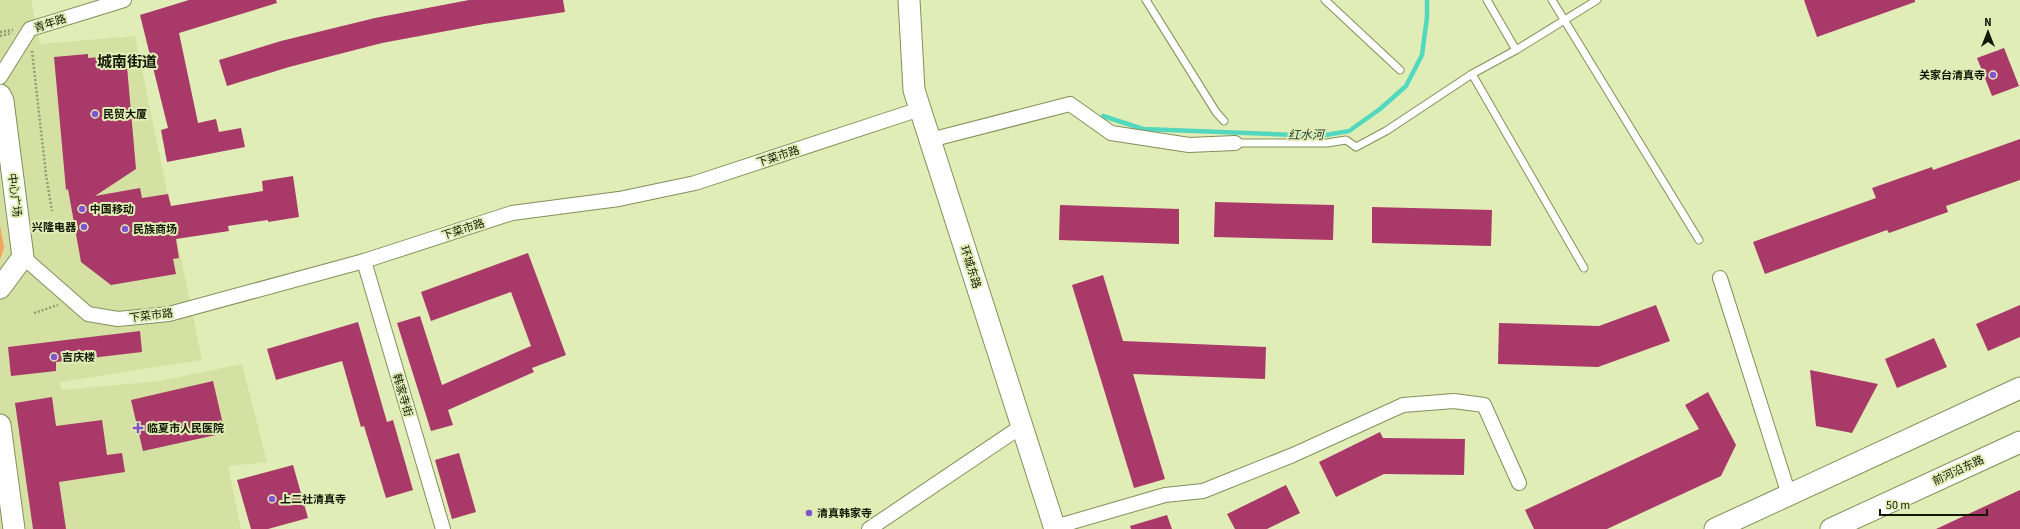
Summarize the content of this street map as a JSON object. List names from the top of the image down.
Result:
{
  "streets": {
    "main road": ["中心广场", "环城东路", "前河沿东路"],
    "street": ["青年路", "下菜市路", "韩家寺街"]
  },
  "crossings": [
    ["下菜市路", "中心广场"],
    ["下菜市路", "环城东路"],
    ["下菜市路", "韩家寺街"]
  ],
  "districts": ["城南街道"],
  "water": ["红水河"],
  "places": {
    "other": [
      "关家台清真寺",
      "民贸大厦",
      "中国移动",
      "兴隆电器",
      "民族商场",
      "吉庆楼",
      "上二社清真寺",
      "清真韩家寺"
    ],
    "health": ["临夏市人民医院"]
  },
  "scale_bar": "50 m",
  "north": "top"
}
